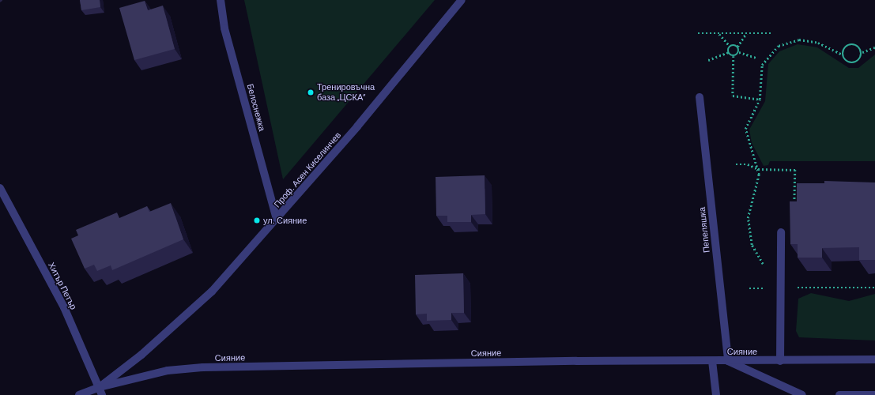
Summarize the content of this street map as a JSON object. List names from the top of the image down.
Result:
{
  "streets": {
    "street": [
      "Белоснежка",
      "Проф. Асен Киселинчев",
      "Пепеляшка",
      "Хитър Петър",
      "Сияние"
    ]
  },
  "crossings": [
    ["Белоснежка", "Проф. Асен Киселинчев"],
    ["Проф. Асен Киселинчев", "Хитър Петър"],
    ["Проф. Асен Киселинчев", "Сияние"],
    ["Пепеляшка", "Сияние"],
    ["Хитър Петър", "Сияние"]
  ],
  "places": ["Тренировъчна база „ЦСКА“", "ул. Сияние"]
}
